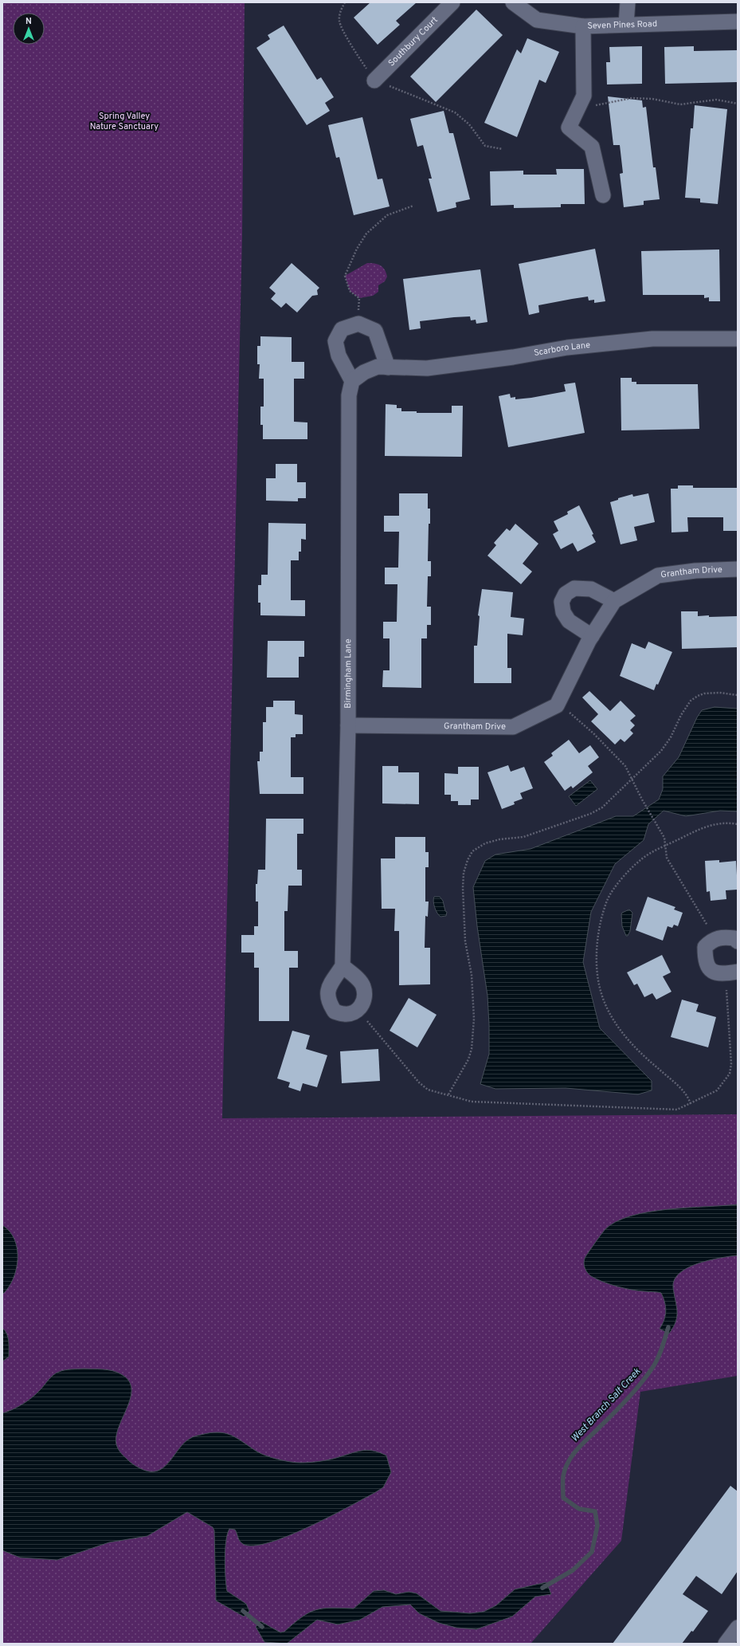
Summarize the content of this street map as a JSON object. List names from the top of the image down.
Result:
{
  "streets": {
    "street": [
      "Seven Pines Road",
      "Southbury Court",
      "Scarboro Lane",
      "Grantham Drive",
      "Birmingham Lane"
    ]
  },
  "crossings": [
    ["Grantham Drive", "Birmingham Lane"]
  ],
  "water": ["West Branch Salt Creek"],
  "parks": ["Spring Valley Nature Sanctuary"],
  "north": "top"
}
